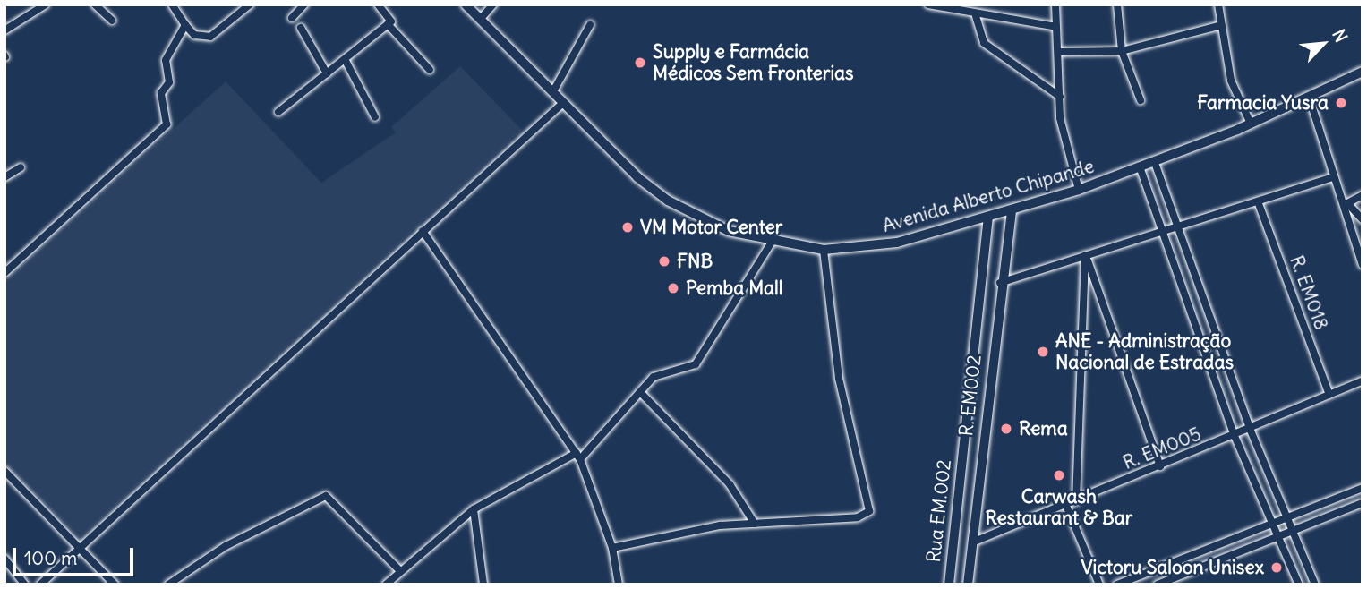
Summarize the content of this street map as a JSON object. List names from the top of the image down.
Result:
{
  "streets": {
    "main road": ["Avenida Alberto Chipande"],
    "street": [
      "R. EM018",
      "R. EM002",
      "R. EM005",
      "Rua EM.002"
    ]
  },
  "crossings": [
    ["Avenida Alberto Chipande", "R. EM002"],
    ["Avenida Alberto Chipande", "Rua EM.002"],
    ["R. EM018", "R. EM005"],
    ["R. EM002", "R. EM005"]
  ],
  "places": [
    "Supply e Farmácia Médicos Sem Fronterias",
    "Farmacia Yusra",
    "VM Motor Center",
    "FNB",
    "Pemba Mall",
    "ANE - Administração Nacional de Estradas",
    "Rema",
    "Carwash Restaurant & Bar",
    "Victoru Saloon Unisex"
  ],
  "scale_bar": "100 m",
  "north": "top right"
}
